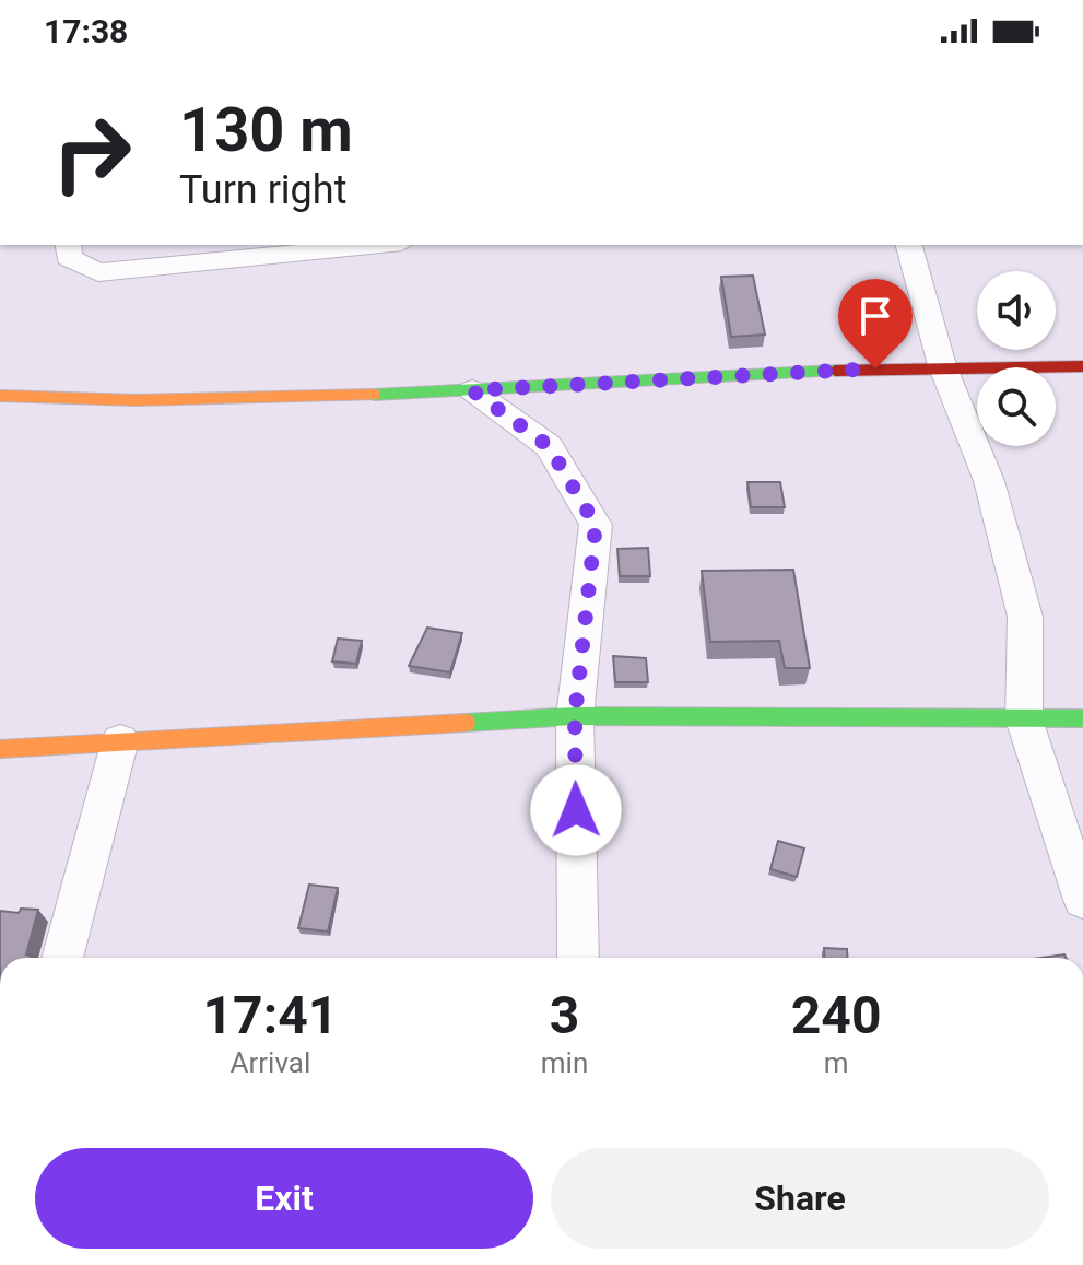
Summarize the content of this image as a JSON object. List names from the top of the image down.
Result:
{
  "page": {
    "status": "17:38",
    "turn": ["130 m", "Turn right"],
    "eta": [
      "17:41",
      "Arrival",
      "3",
      "min",
      "240",
      "m"
    ],
    "buttons": ["Exit", "Share"]
  }
}
